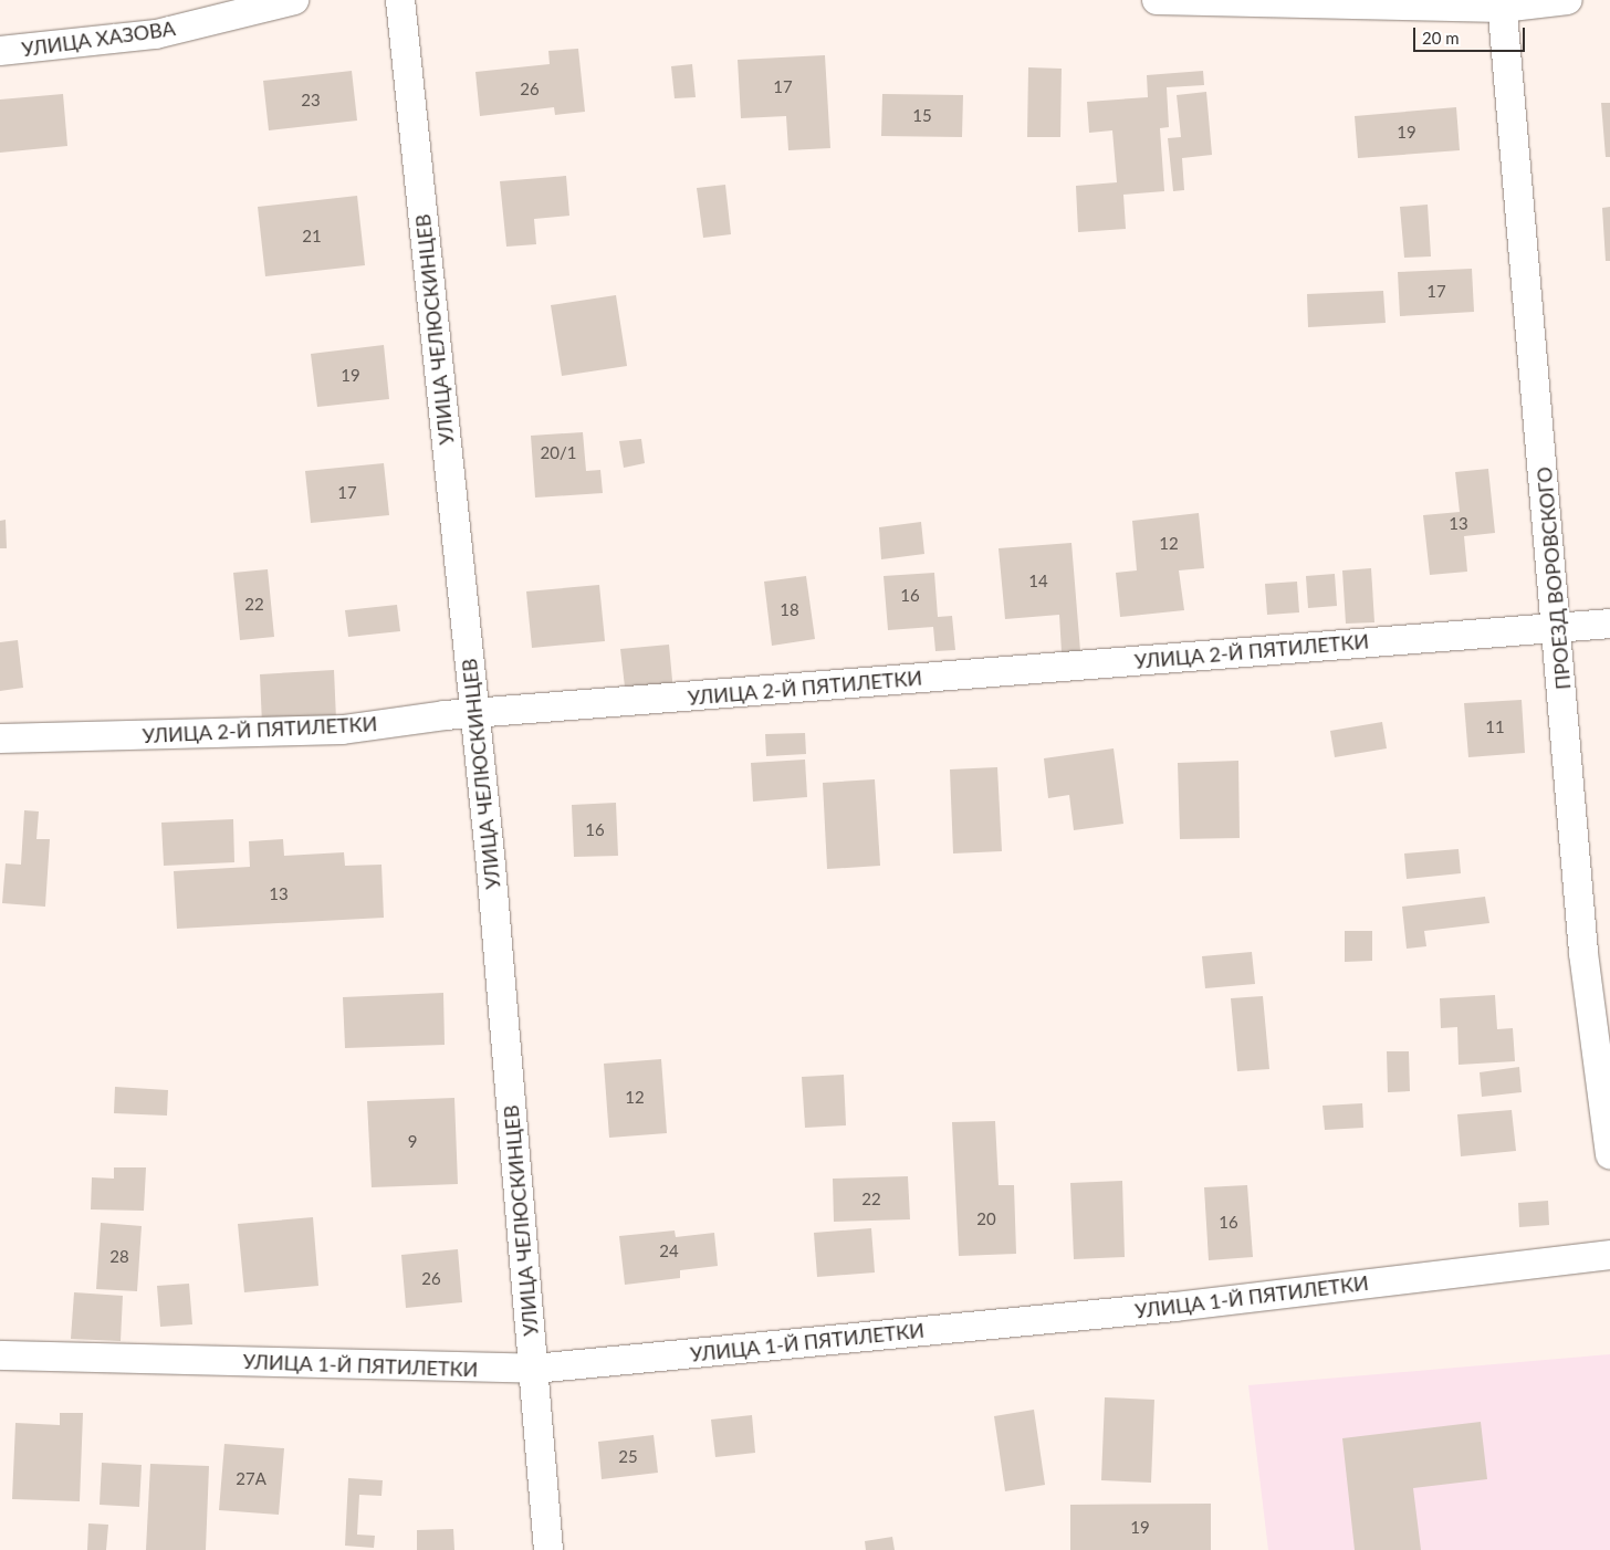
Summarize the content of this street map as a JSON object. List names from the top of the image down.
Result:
{
  "streets": {
    "street": [
      "УЛИЦА ХАЗОВА",
      "УЛИЦА ЧЕЛЮСКИНЦЕВ",
      "ПРОЕЗД ВОРОВСКОГО",
      "УЛИЦА 2-Й ПЯТИЛЕТКИ",
      "УЛИЦА 1-Й ПЯТИЛЕТКИ"
    ]
  },
  "crossings": [
    ["УЛИЦА ЧЕЛЮСКИНЦЕВ", "УЛИЦА 2-Й ПЯТИЛЕТКИ"],
    ["УЛИЦА ЧЕЛЮСКИНЦЕВ", "УЛИЦА 1-Й ПЯТИЛЕТКИ"],
    ["ПРОЕЗД ВОРОВСКОГО", "УЛИЦА 2-Й ПЯТИЛЕТКИ"]
  ],
  "house_numbers": [
    "17",
    "26",
    "23",
    "15",
    "19",
    "21",
    "17",
    "19",
    "20/1",
    "17",
    "13",
    "12",
    "14",
    "16",
    "22",
    "18",
    "11",
    "16",
    "13",
    "12",
    "9",
    "22",
    "20",
    "16",
    "24",
    "28",
    "26",
    "25",
    "27А",
    "19"
  ],
  "scale_bar": "20 m"
}
